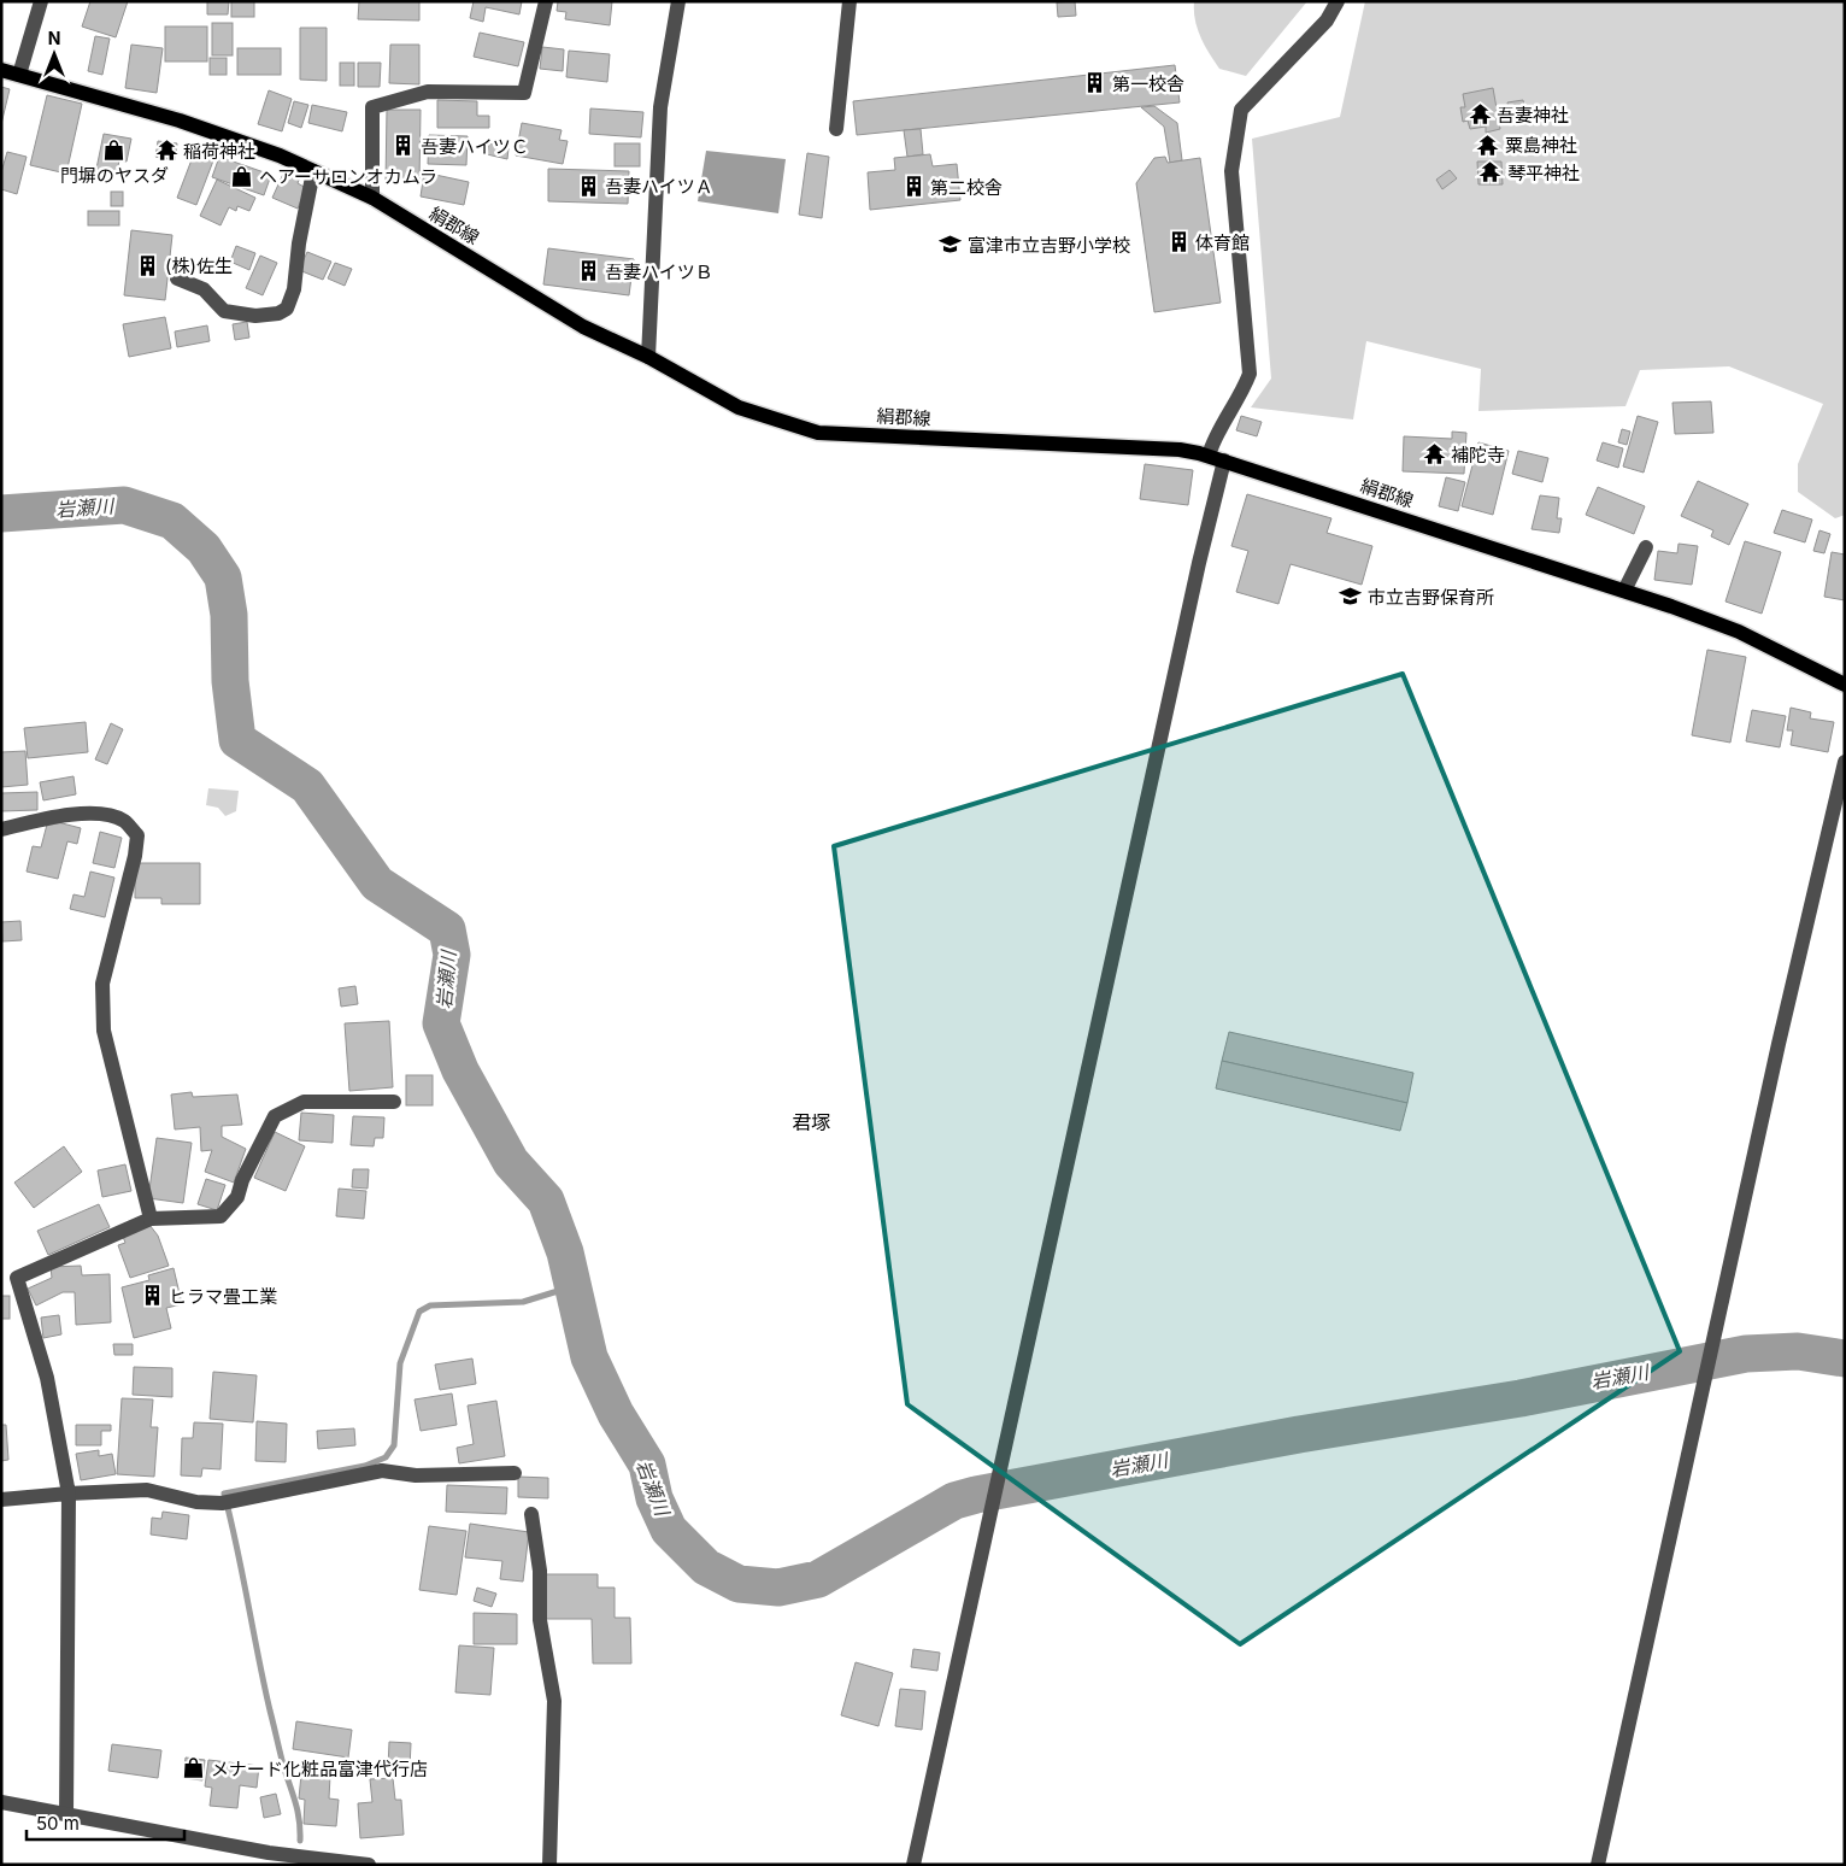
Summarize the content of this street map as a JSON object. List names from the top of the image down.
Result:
{
  "streets": {
    "main road": ["絹郡線"]
  },
  "districts": ["君塚"],
  "water": ["岩瀬川"],
  "places": {
    "building": [
      "第一校舎",
      "吾妻ハイツＣ",
      "吾妻ハイツＡ",
      "第二校舎",
      "体育館",
      "(株)佐生",
      "吾妻ハイツＢ",
      "ヒラマ畳工業"
    ],
    "temple": [
      "吾妻神社",
      "粟島神社",
      "稲荷神社",
      "琴平神社",
      "補陀寺"
    ],
    "shop": ["門塀のヤスダ", "ヘアーサロンオカムラ", "メナード化粧品富津代行店"],
    "school or university": ["富津市立吉野小学校", "市立吉野保育所"]
  },
  "scale_bar": "50 m",
  "north": "top"
}
